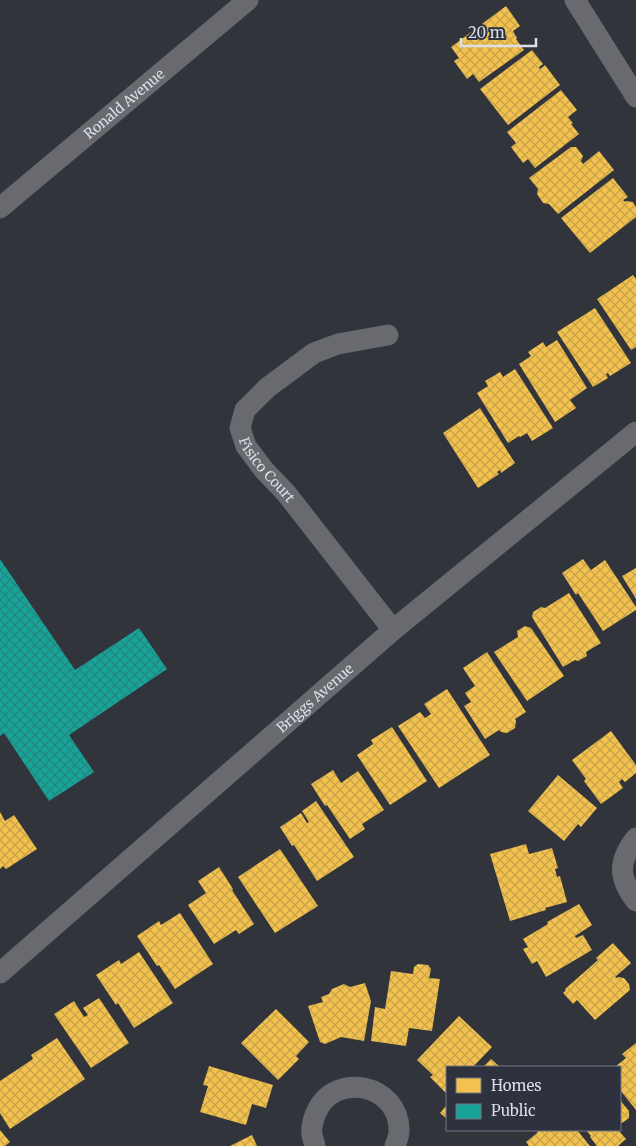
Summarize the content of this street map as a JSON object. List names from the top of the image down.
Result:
{
  "streets": {
    "street": ["Ronald Avenue", "Fisico Court", "Briggs Avenue"]
  },
  "crossings": [
    ["Fisico Court", "Briggs Avenue"]
  ],
  "legend": ["Homes", "Public"],
  "scale_bar": "20 m"
}
